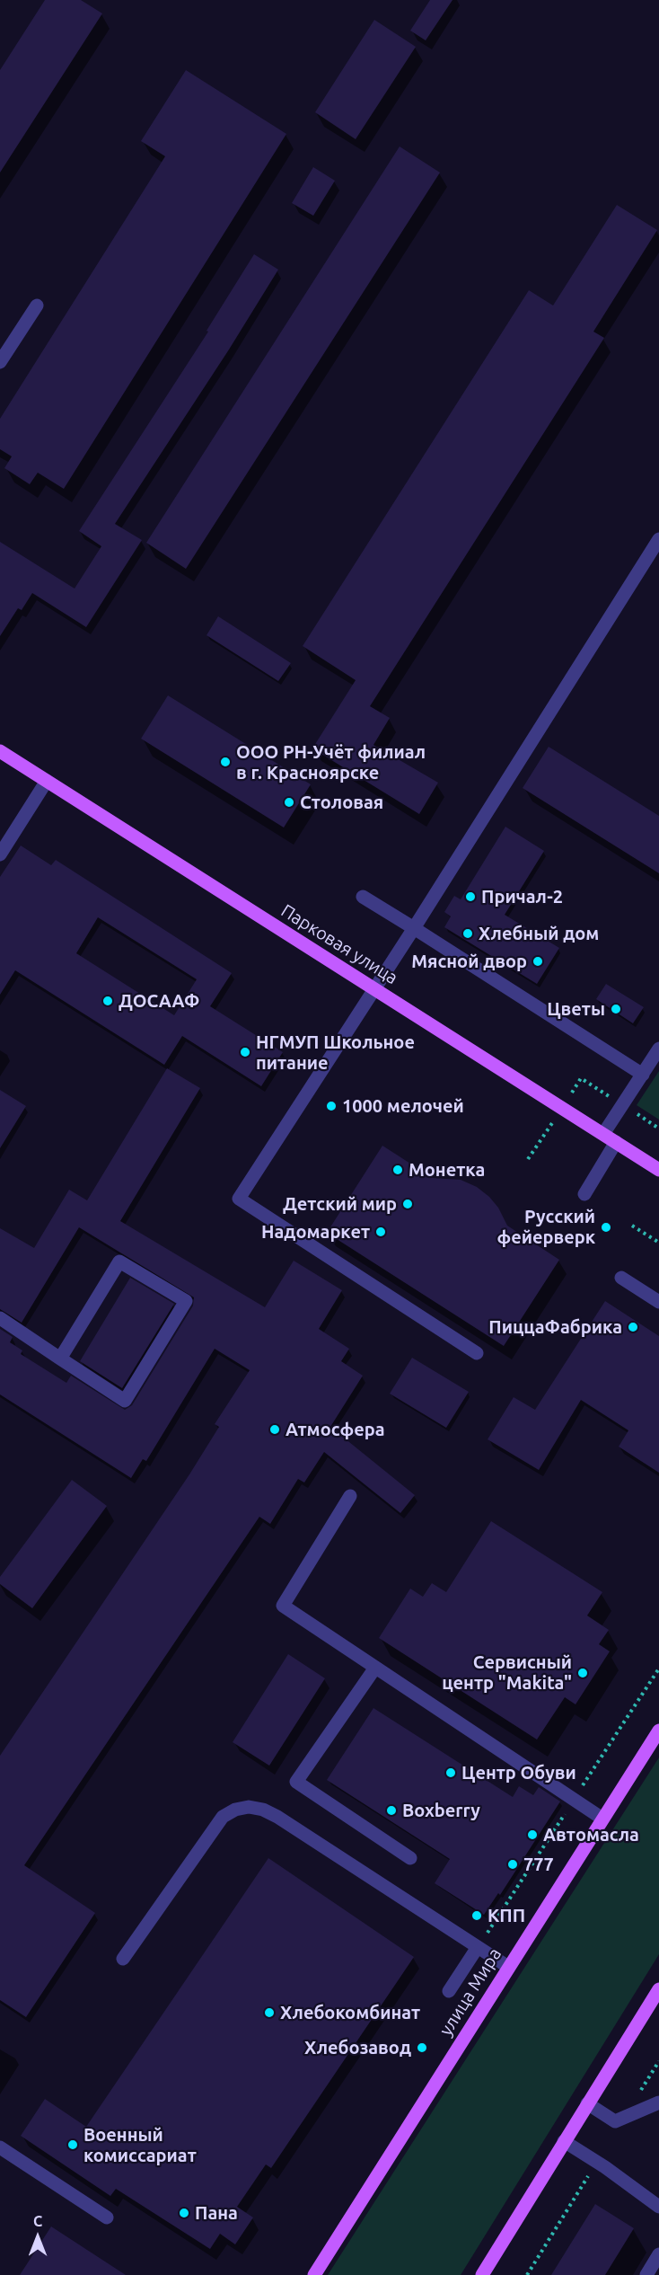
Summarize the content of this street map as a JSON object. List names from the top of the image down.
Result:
{
  "streets": {
    "main road": ["Парковая улица", "улица Мира"]
  },
  "places": [
    "ООО РН-Учёт филиал в г. Красноярске",
    "Столовая",
    "Причал-2",
    "Хлебный дом",
    "Мясной двор",
    "ДОСААФ",
    "Цветы",
    "НГМУП Школьное питание",
    "1000 мелочей",
    "Монетка",
    "Детский мир",
    "Русский фейерверк",
    "Надомаркет",
    "ПиццаФабрика",
    "Атмосфера",
    "Сервисный центр \"Makita\"",
    "Центр Обуви",
    "Boxberry",
    "Автомасла",
    "777",
    "КПП",
    "Хлебокомбинат",
    "Хлебозавод",
    "Военный комиссариат",
    "Пана"
  ],
  "north": "top"
}
